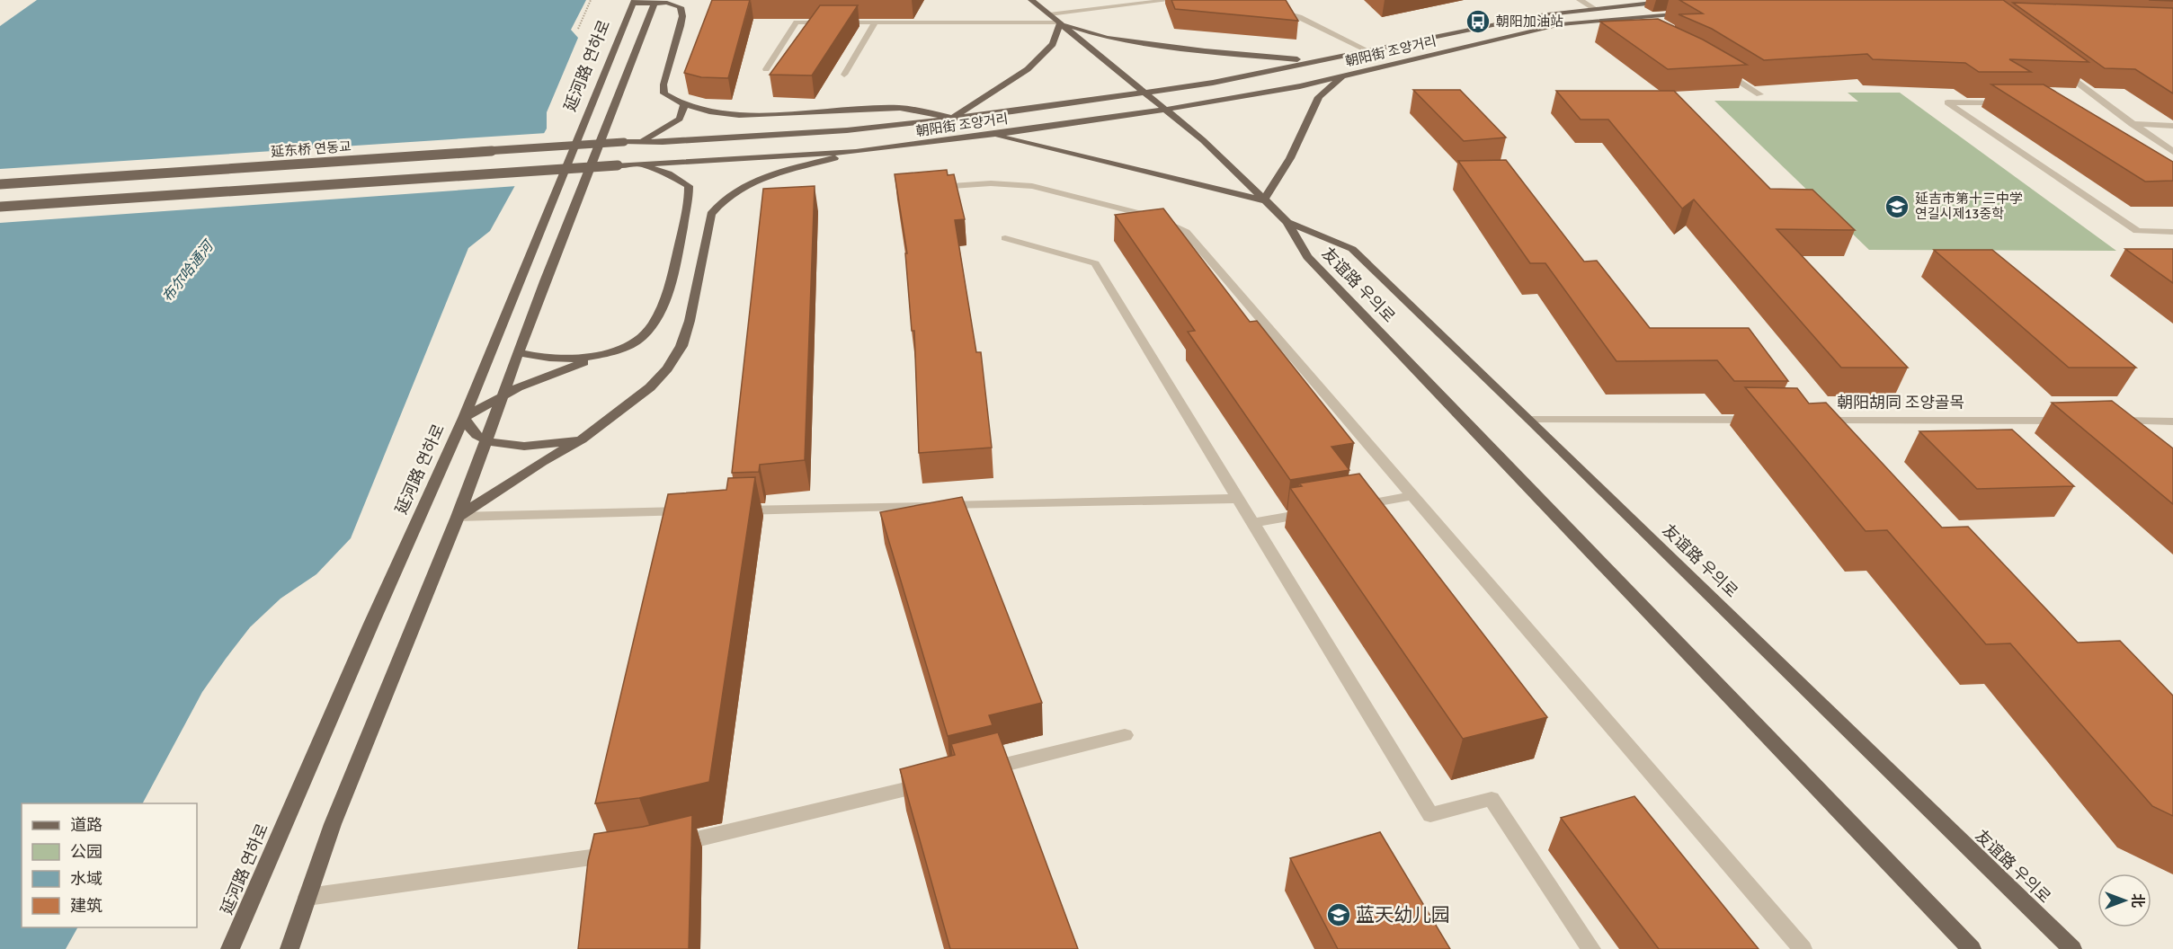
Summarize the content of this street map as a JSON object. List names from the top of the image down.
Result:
{
  "streets": {
    "main road": [
      "朝阳街 조양거리",
      "延河路 연하로",
      "延东桥 연동교",
      "友谊路 우의로"
    ],
    "street": ["朝阳胡同 조양골목"]
  },
  "crossings": [
    ["朝阳街 조양거리", "延东桥 연동교"],
    ["朝阳街 조양거리", "友谊路 우의로"]
  ],
  "water": ["布尔哈通河"],
  "places": {
    "bus stop": ["朝阳加油站"],
    "school or university": ["延吉市第十三中学 연길시제13중학", "蓝天幼儿园"]
  },
  "legend": [
    "道路",
    "公园",
    "水域",
    "建筑"
  ],
  "north": "right"
}
